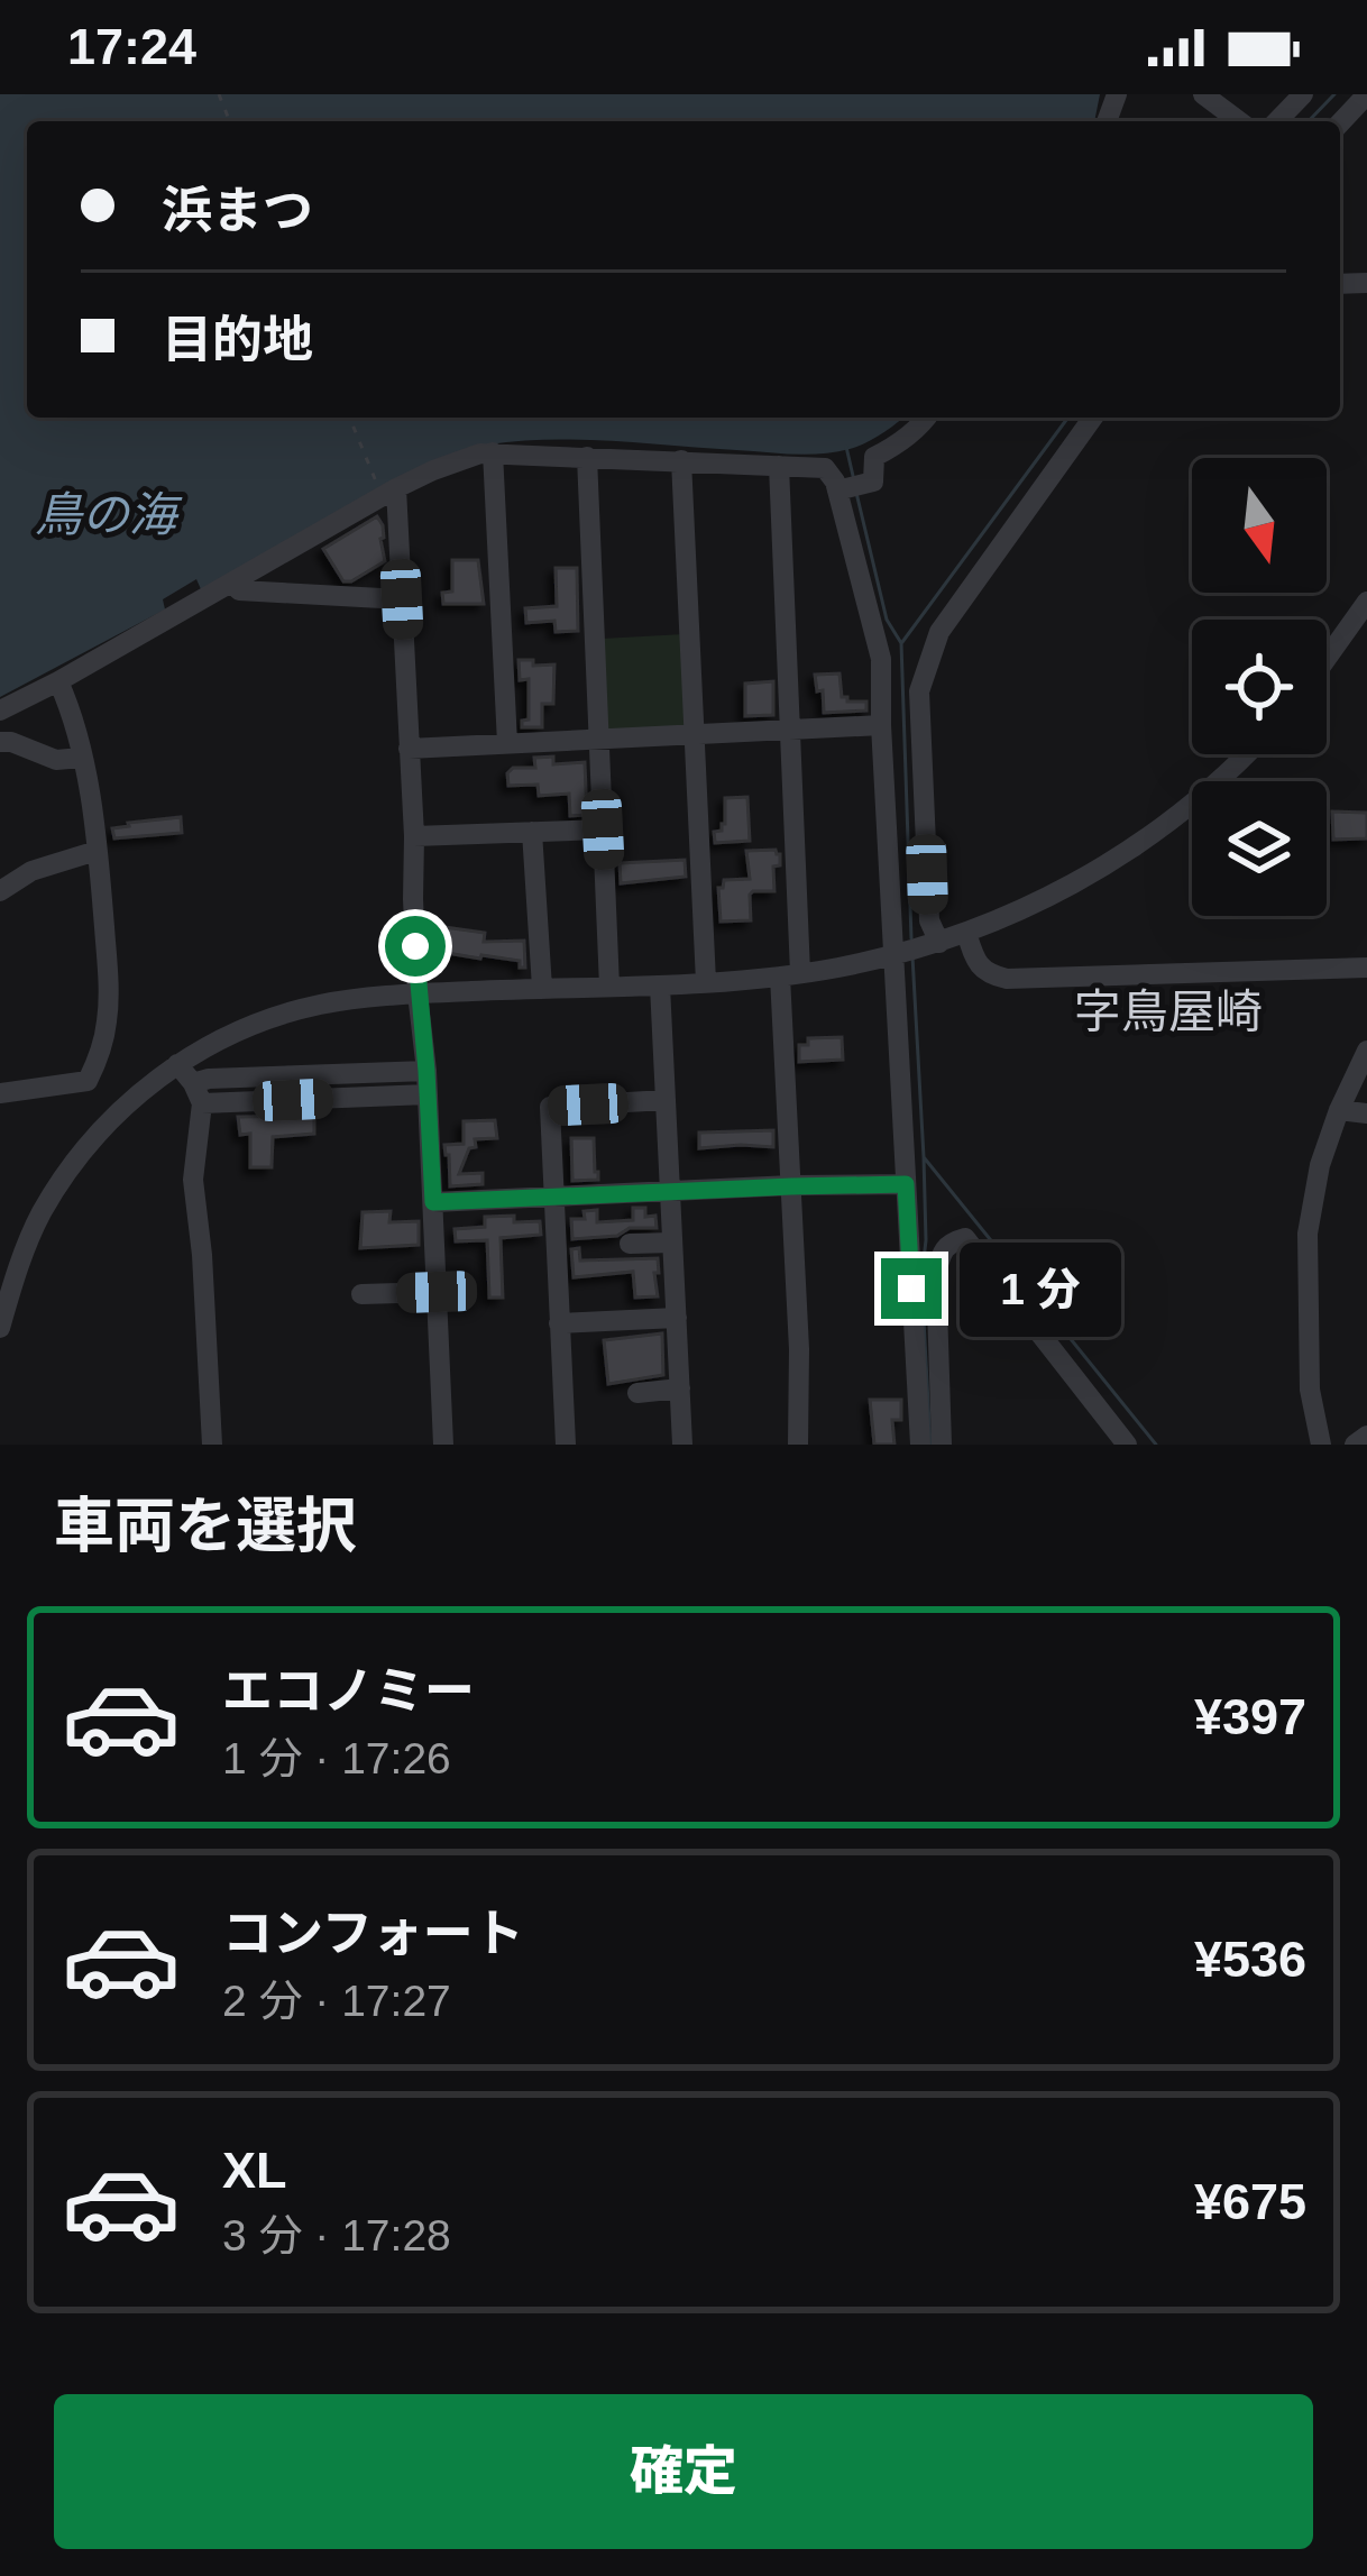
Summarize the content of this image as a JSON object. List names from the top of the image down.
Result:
{
  "districts": ["字鳥屋崎"],
  "water": ["鳥の海"],
  "north": "bottom",
  "page": {
    "status": "17:24",
    "banner": ["浜まつ", "目的地"],
    "bubble": "1 分",
    "heading": "車両を選択",
    "list": [
      {
        "name": "エコノミー",
        "note": "1 分 · 17:26",
        "value": "¥397"
      },
      {
        "name": "コンフォート",
        "note": "2 分 · 17:27",
        "value": "¥536"
      },
      {
        "name": "XL",
        "note": "3 分 · 17:28",
        "value": "¥675"
      }
    ],
    "buttons": "確定"
  }
}
